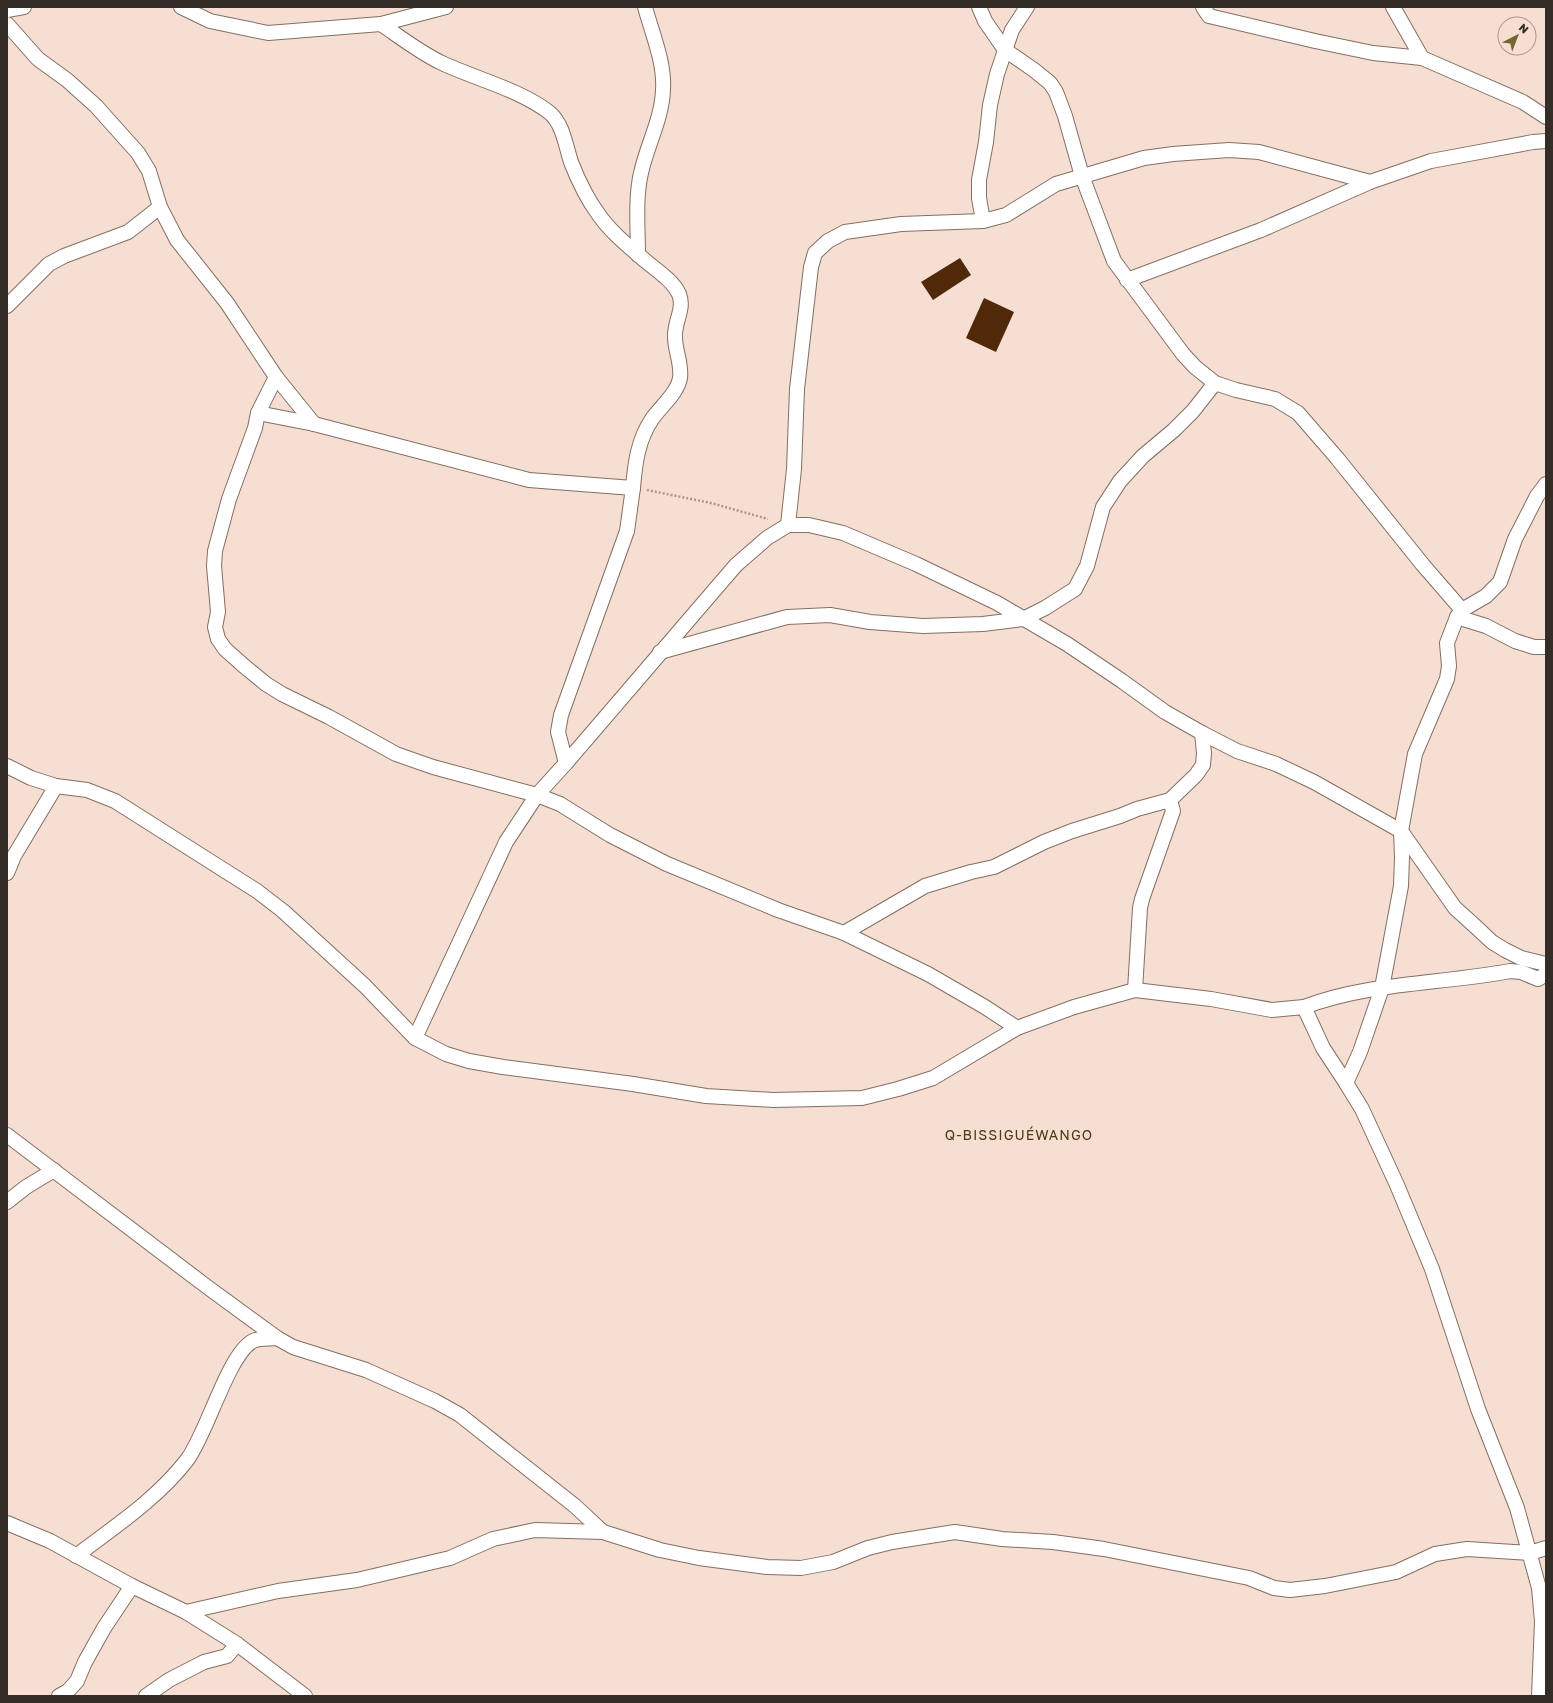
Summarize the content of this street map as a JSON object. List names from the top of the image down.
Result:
{
  "districts": ["Q-BISSIGUÉWANGO"],
  "north": "top right"
}
